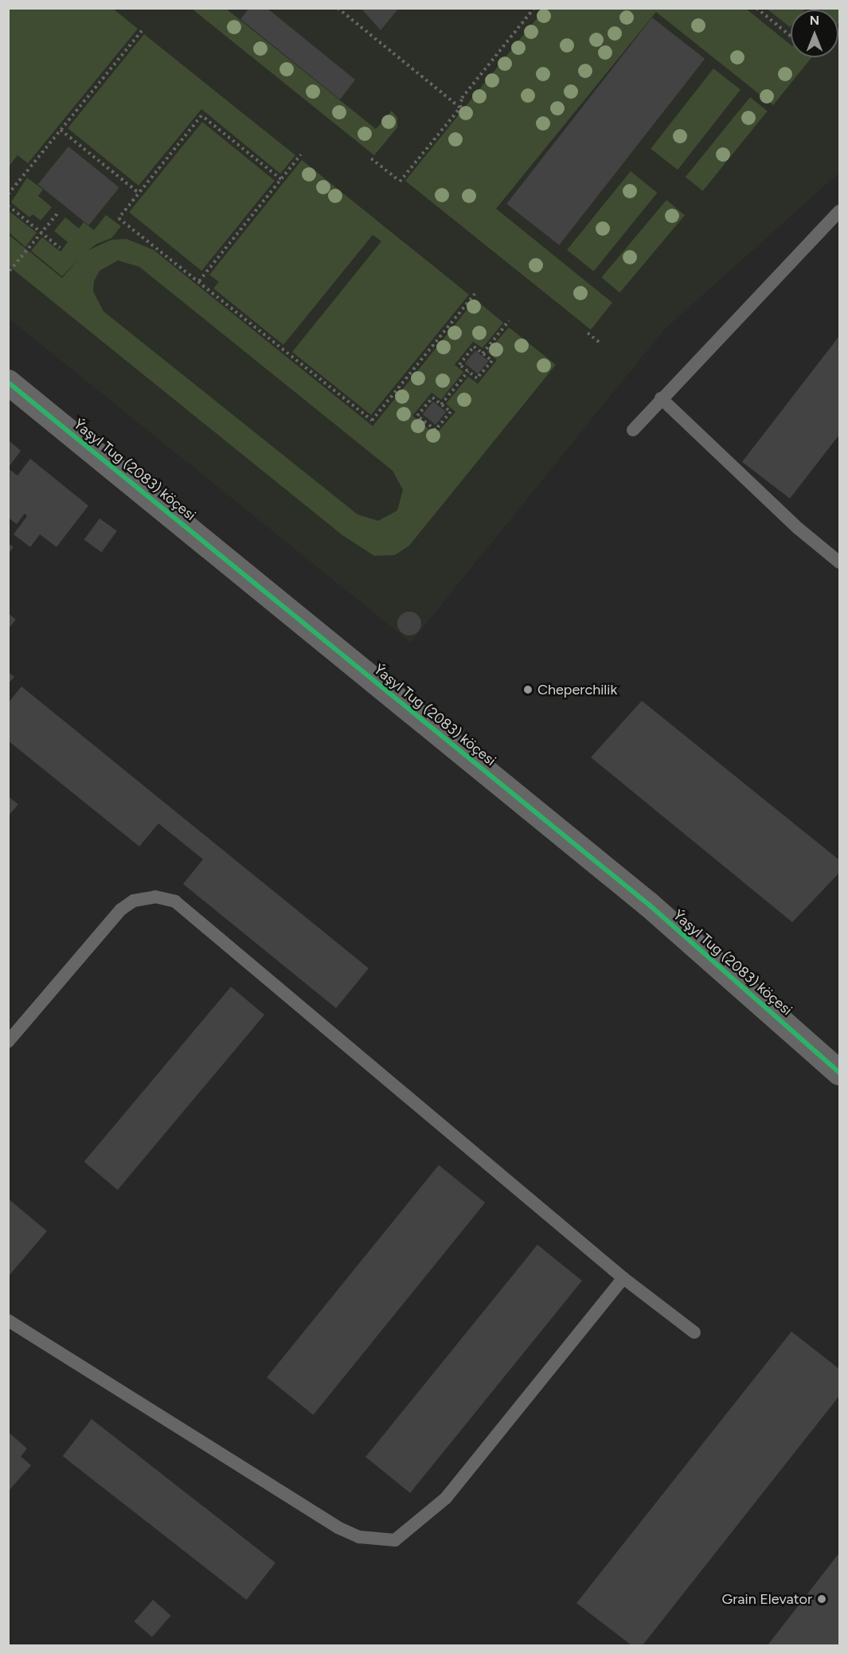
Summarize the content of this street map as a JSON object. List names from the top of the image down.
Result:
{
  "streets": {
    "street": ["Ýaşyl Tug (2083) köçesi"]
  },
  "places": ["Cheperchilik", "Grain Elevator"],
  "north": "top"
}
